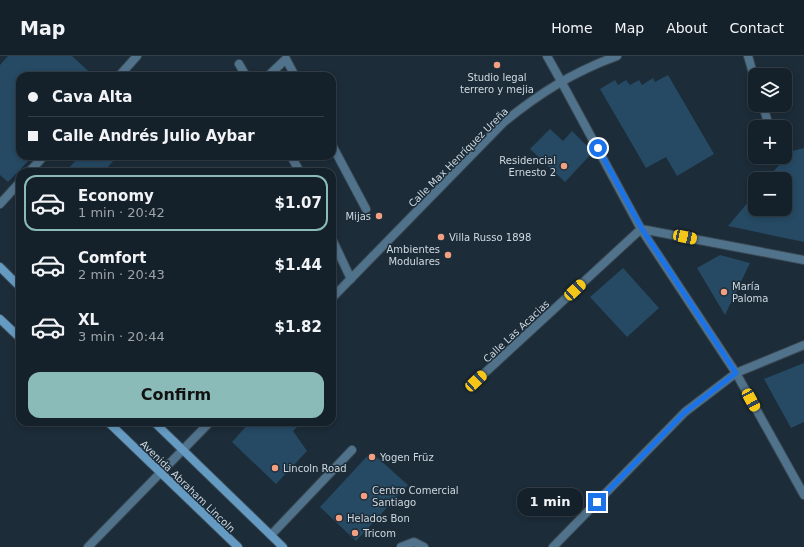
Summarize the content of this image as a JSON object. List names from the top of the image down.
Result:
{
  "streets": {
    "main road": ["Avenida Abraham Lincoln"],
    "street": ["Calle Max Henríquez Ureña", "Calle Las Acacias"]
  },
  "places": [
    "Studio legal terrero y mejia",
    "Residencial Ernesto 2",
    "Mijas",
    "Villa Russo 1898",
    "Ambientes Modulares",
    "María Paloma",
    "Yogen Früz",
    "Lincoln Road",
    "Centro Comercial Santiago",
    "Helados Bon",
    "Tricom"
  ],
  "page": {
    "header": "Map",
    "nav": [
      "Home",
      "Map",
      "About",
      "Contact"
    ],
    "map_buttons": ["+", "−"],
    "banner": ["Cava Alta", "Calle Andrés Julio Aybar"],
    "list": [
      {
        "name": "Economy",
        "note": "1 min · 20:42",
        "value": "$1.07"
      },
      {
        "name": "Comfort",
        "note": "2 min · 20:43",
        "value": "$1.44"
      },
      {
        "name": "XL",
        "note": "3 min · 20:44",
        "value": "$1.82"
      }
    ],
    "buttons": "Confirm",
    "bubble": "1 min"
  }
}
